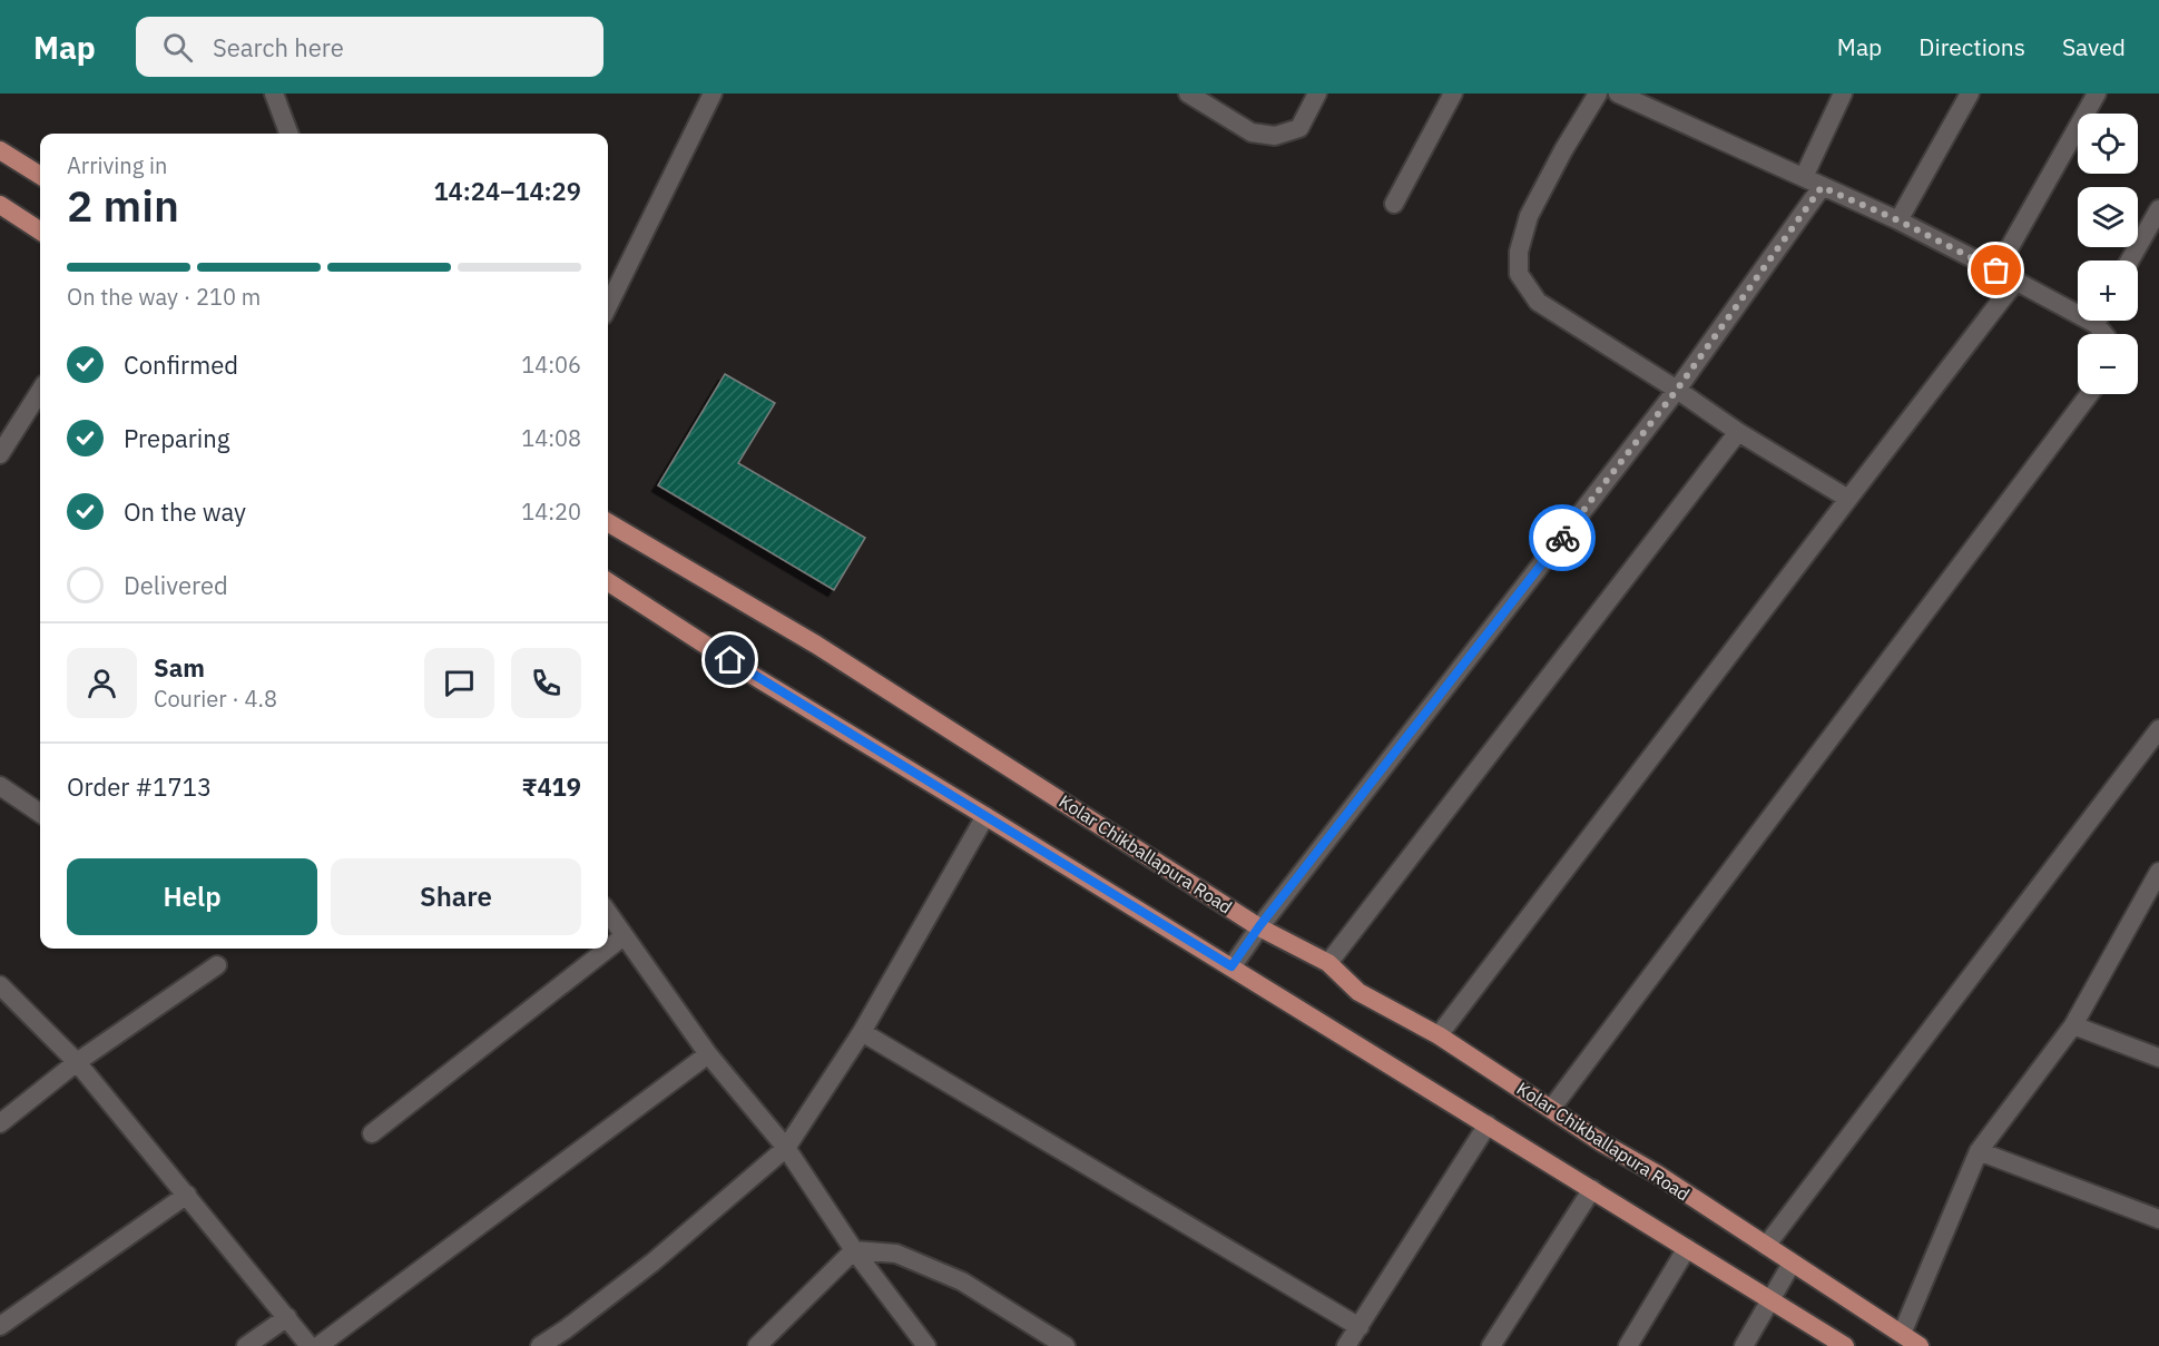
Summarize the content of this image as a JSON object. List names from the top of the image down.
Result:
{
  "streets": {
    "main road": ["Kolar Chikballapura Road"]
  },
  "page": {
    "header": "Map",
    "search": "Search here",
    "nav": ["Map", "Directions", "Saved"],
    "map_buttons": ["+", "−"],
    "heading": ["2 min", "Arriving in", "14:24–14:29"],
    "panel": [
      "Sam",
      "Courier · 4.8",
      "Order #1713",
      "₹419"
    ],
    "bar": "On the way · 210 m",
    "list": [
      ["Confirmed", "14:06"],
      ["Preparing", "14:08"],
      ["On the way", "14:20"],
      "Delivered"
    ],
    "buttons": ["Help", "Share"]
  }
}
